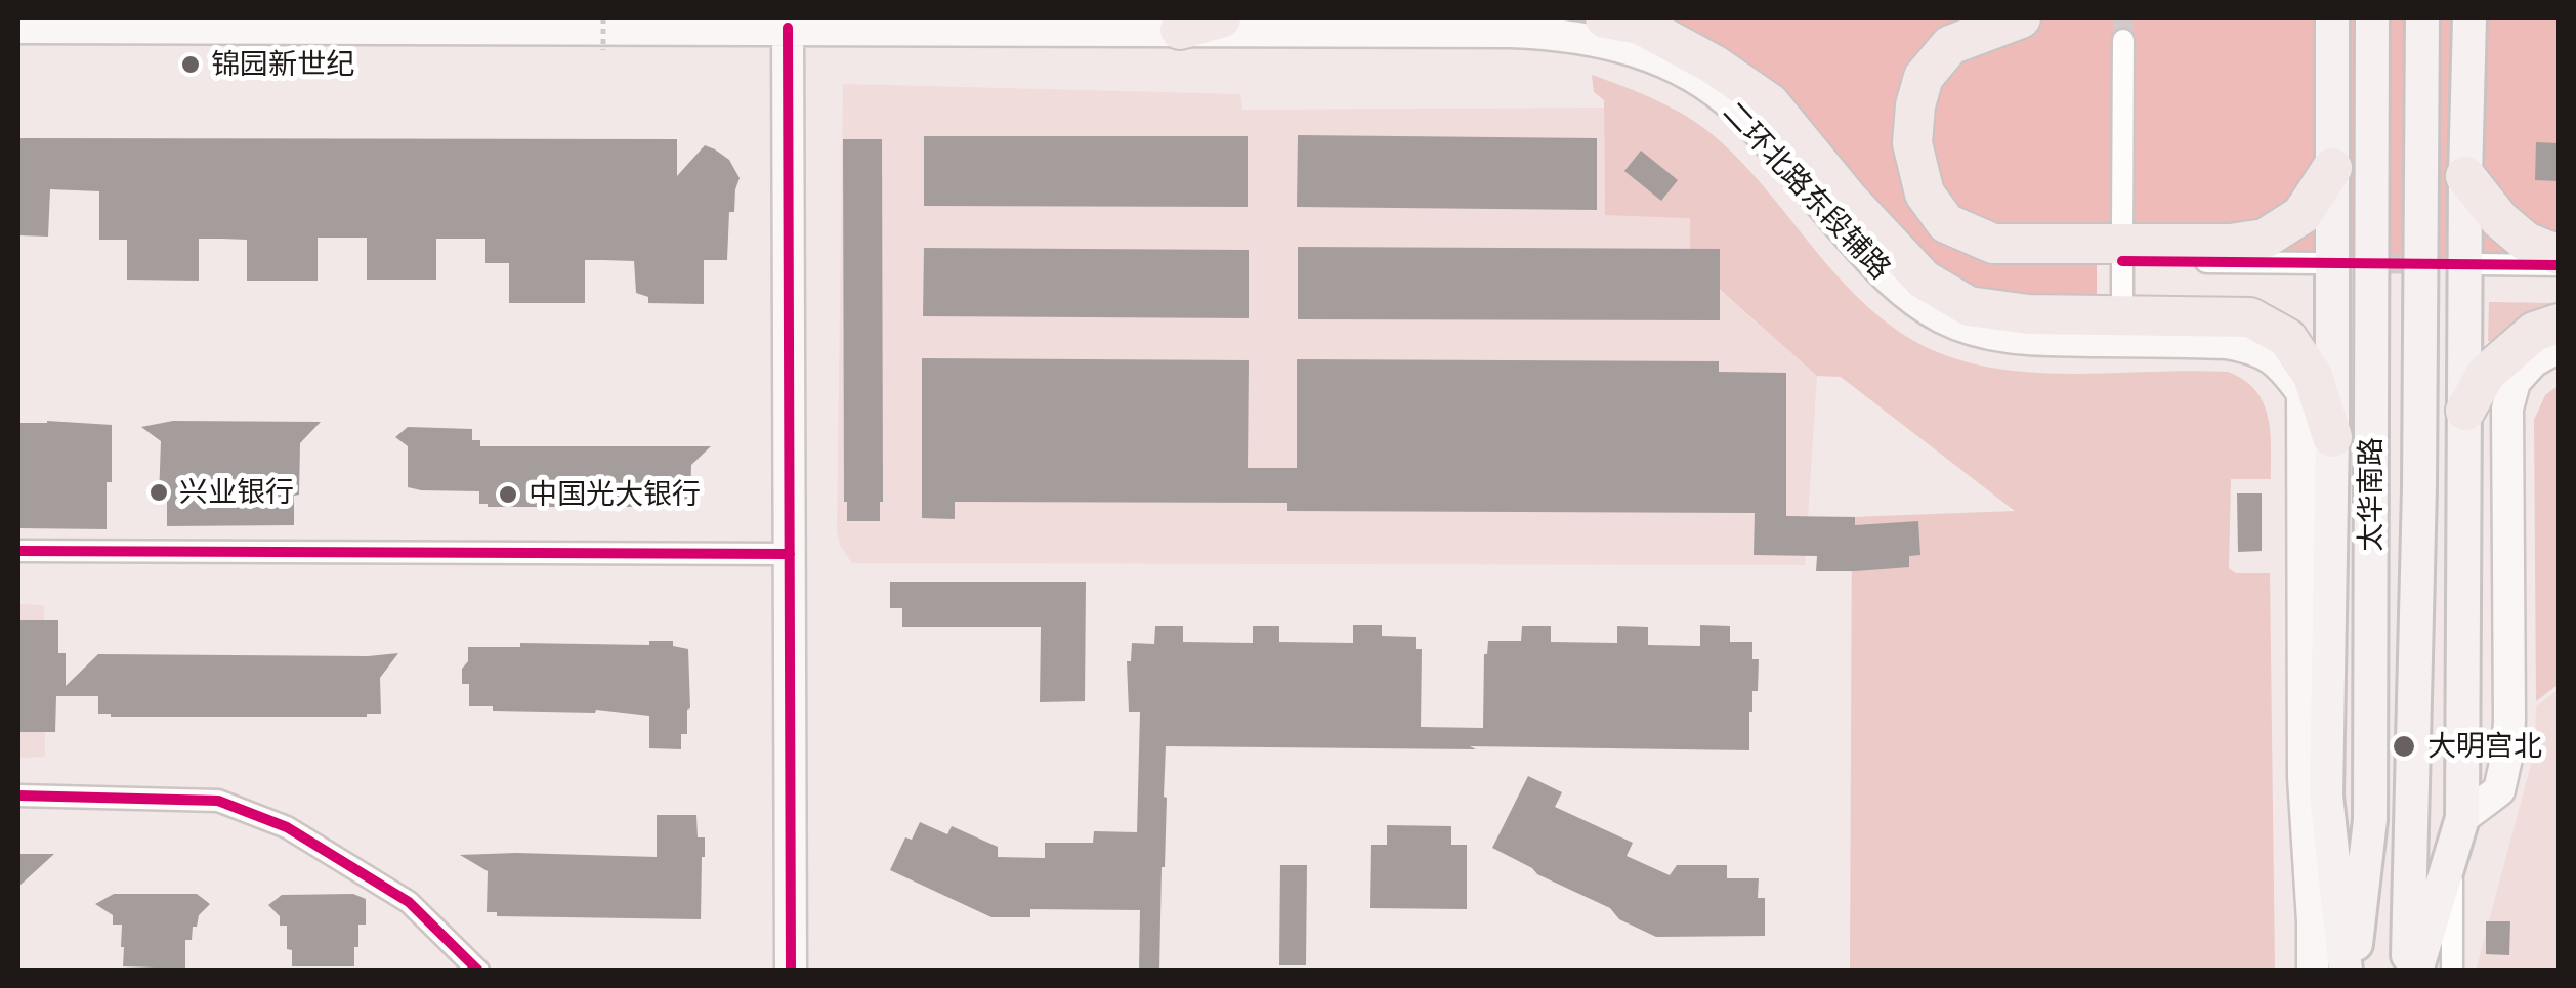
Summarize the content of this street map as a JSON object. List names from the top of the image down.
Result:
{
  "streets": {
    "main road": ["二环北路东段辅路", "太华南路"]
  },
  "places": [
    "锦园新世纪",
    "兴业银行",
    "中国光大银行",
    "大明宫北"
  ]
}
